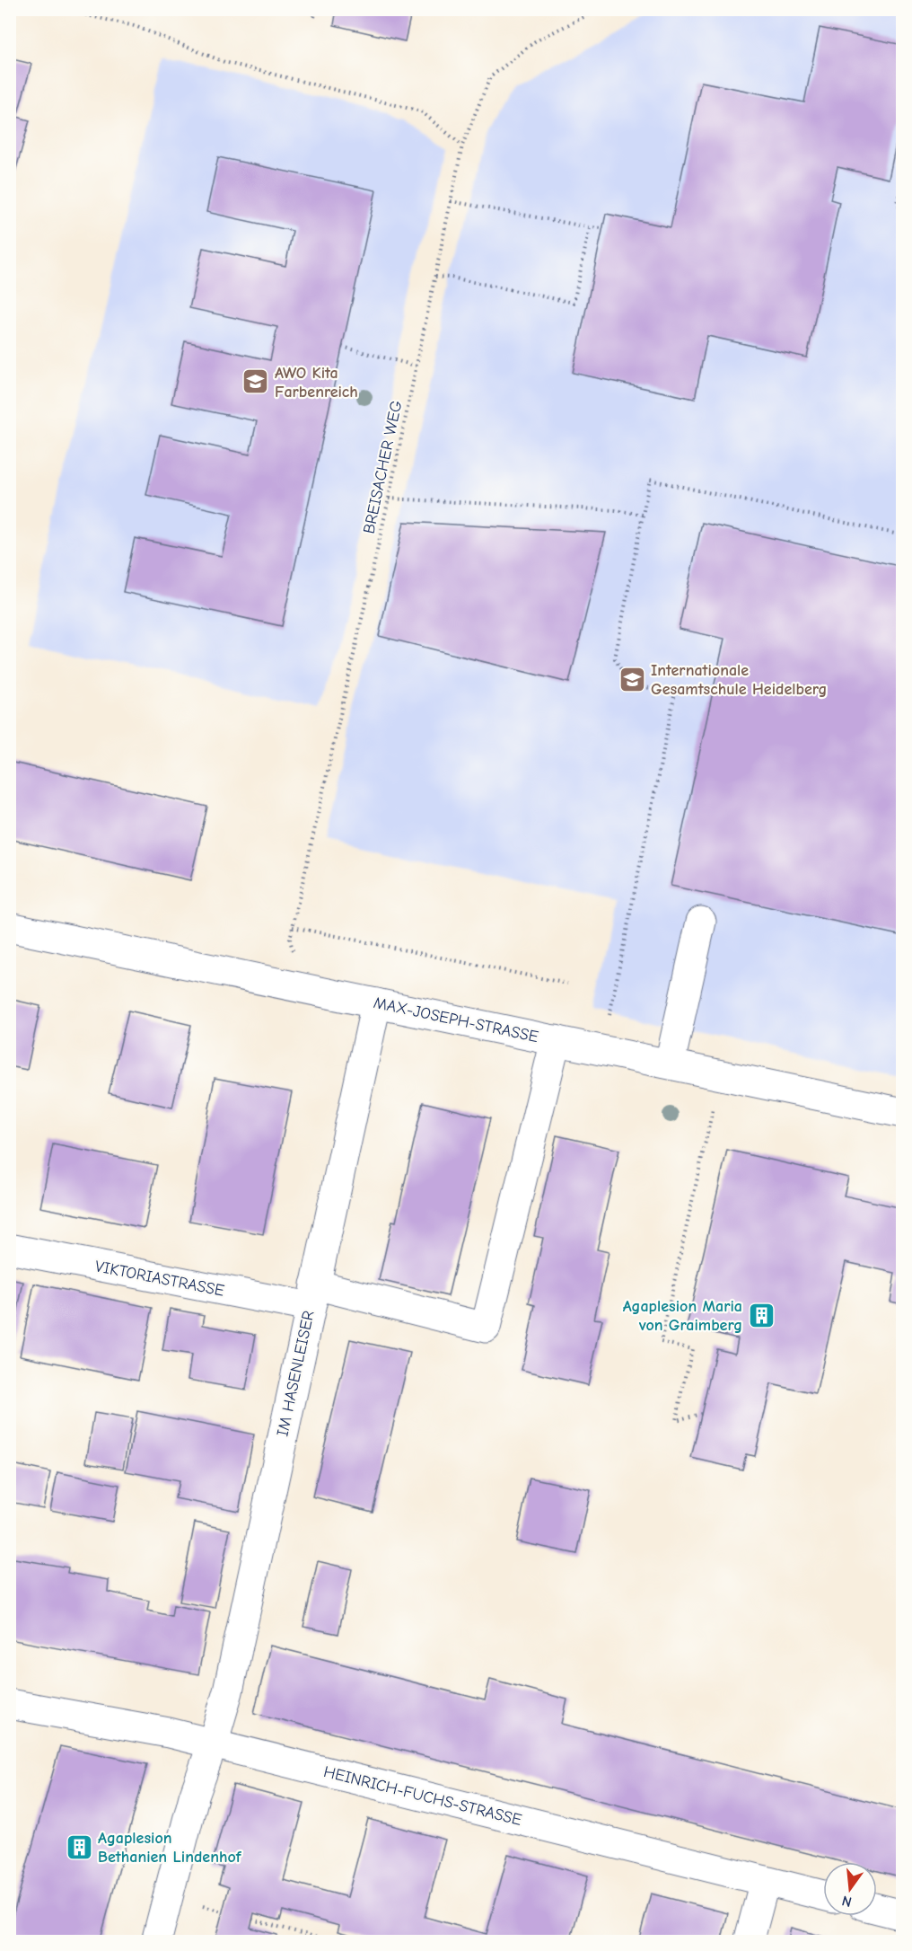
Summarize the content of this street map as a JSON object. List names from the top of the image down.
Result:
{
  "streets": {
    "street": [
      "MAX-JOSEPH-STRASSE",
      "VIKTORIASTRASSE",
      "IM HASENLEISER",
      "HEINRICH-FUCHS-STRASSE"
    ],
    "path": ["BREISACHER WEG"]
  },
  "crossings": [
    ["BREISACHER WEG", "MAX-JOSEPH-STRASSE"],
    ["MAX-JOSEPH-STRASSE", "VIKTORIASTRASSE"],
    ["MAX-JOSEPH-STRASSE", "IM HASENLEISER"],
    ["VIKTORIASTRASSE", "IM HASENLEISER"],
    ["IM HASENLEISER", "HEINRICH-FUCHS-STRASSE"]
  ],
  "places": {
    "school or university": ["AWO Kita Farbenreich", "Internationale Gesamtschule Heidelberg"],
    "building": ["Agaplesion Maria von Graimberg", "Agaplesion Bethanien Lindenhof"]
  },
  "north": "bottom"
}
